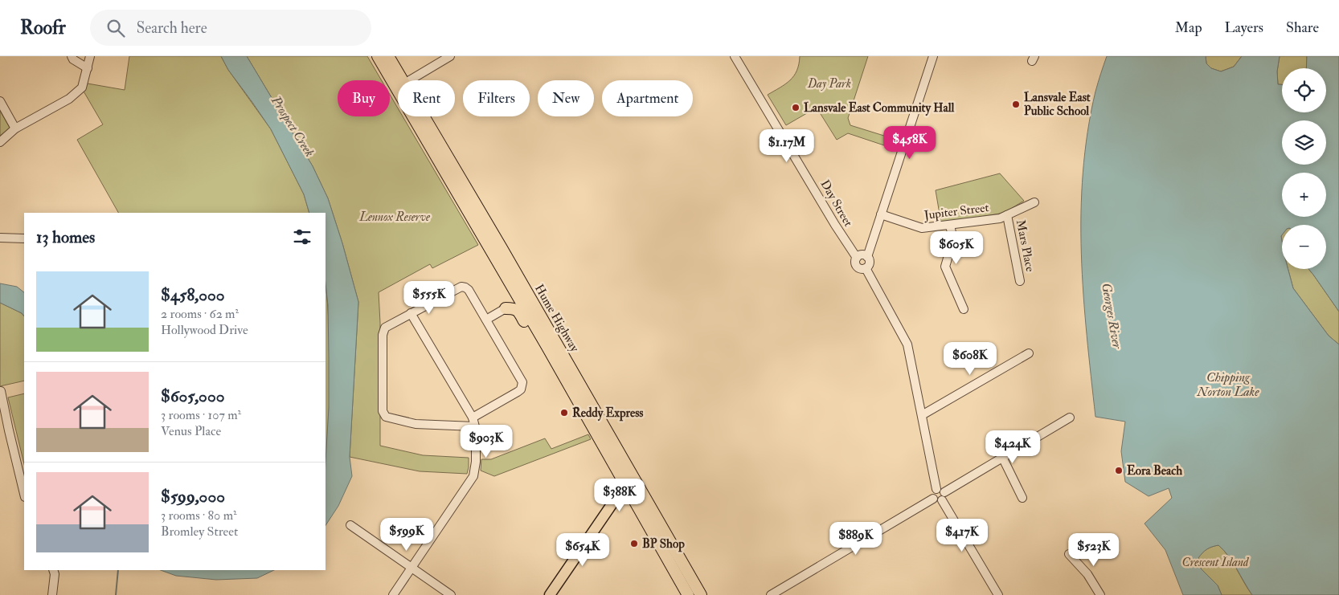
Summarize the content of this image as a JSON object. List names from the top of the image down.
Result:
{
  "streets": {
    "highway": ["Hume Highway"],
    "street": ["Day Street", "Jupiter Street", "Mars Place"]
  },
  "crossings": [
    ["Jupiter Street", "Mars Place"]
  ],
  "water": ["Prospect Creek", "Georges River", "Chipping Norton Lake"],
  "parks": ["Day Park", "Lennox Reserve", "Crescent Island"],
  "places": [
    "Lansvale East Public School",
    "Lansvale East Community Hall",
    "Reddy Express",
    "Eora Beach",
    "BP Shop"
  ],
  "page": {
    "header": "Roofr",
    "search": "Search here",
    "nav": ["Map", "Layers", "Share"],
    "map_buttons": ["+", "−"],
    "chip": [
      "Buy",
      "Rent",
      "Filters",
      "New",
      "Apartment"
    ],
    "price": [
      "$458K",
      "$1.17M",
      "$605K",
      "$555K",
      "$608K",
      "$903K",
      "$424K",
      "$388K",
      "$599K",
      "$417K",
      "$889K",
      "$654K",
      "$523K"
    ],
    "heading": "13 homes",
    "list": [
      {
        "name": "$458,000",
        "note": "2 rooms · 62 m² · Hollywood Drive"
      },
      {
        "name": "$605,000",
        "note": "3 rooms · 107 m² · Venus Place"
      },
      {
        "name": "$599,000",
        "note": "3 rooms · 80 m² · Bromley Street"
      }
    ]
  }
}
